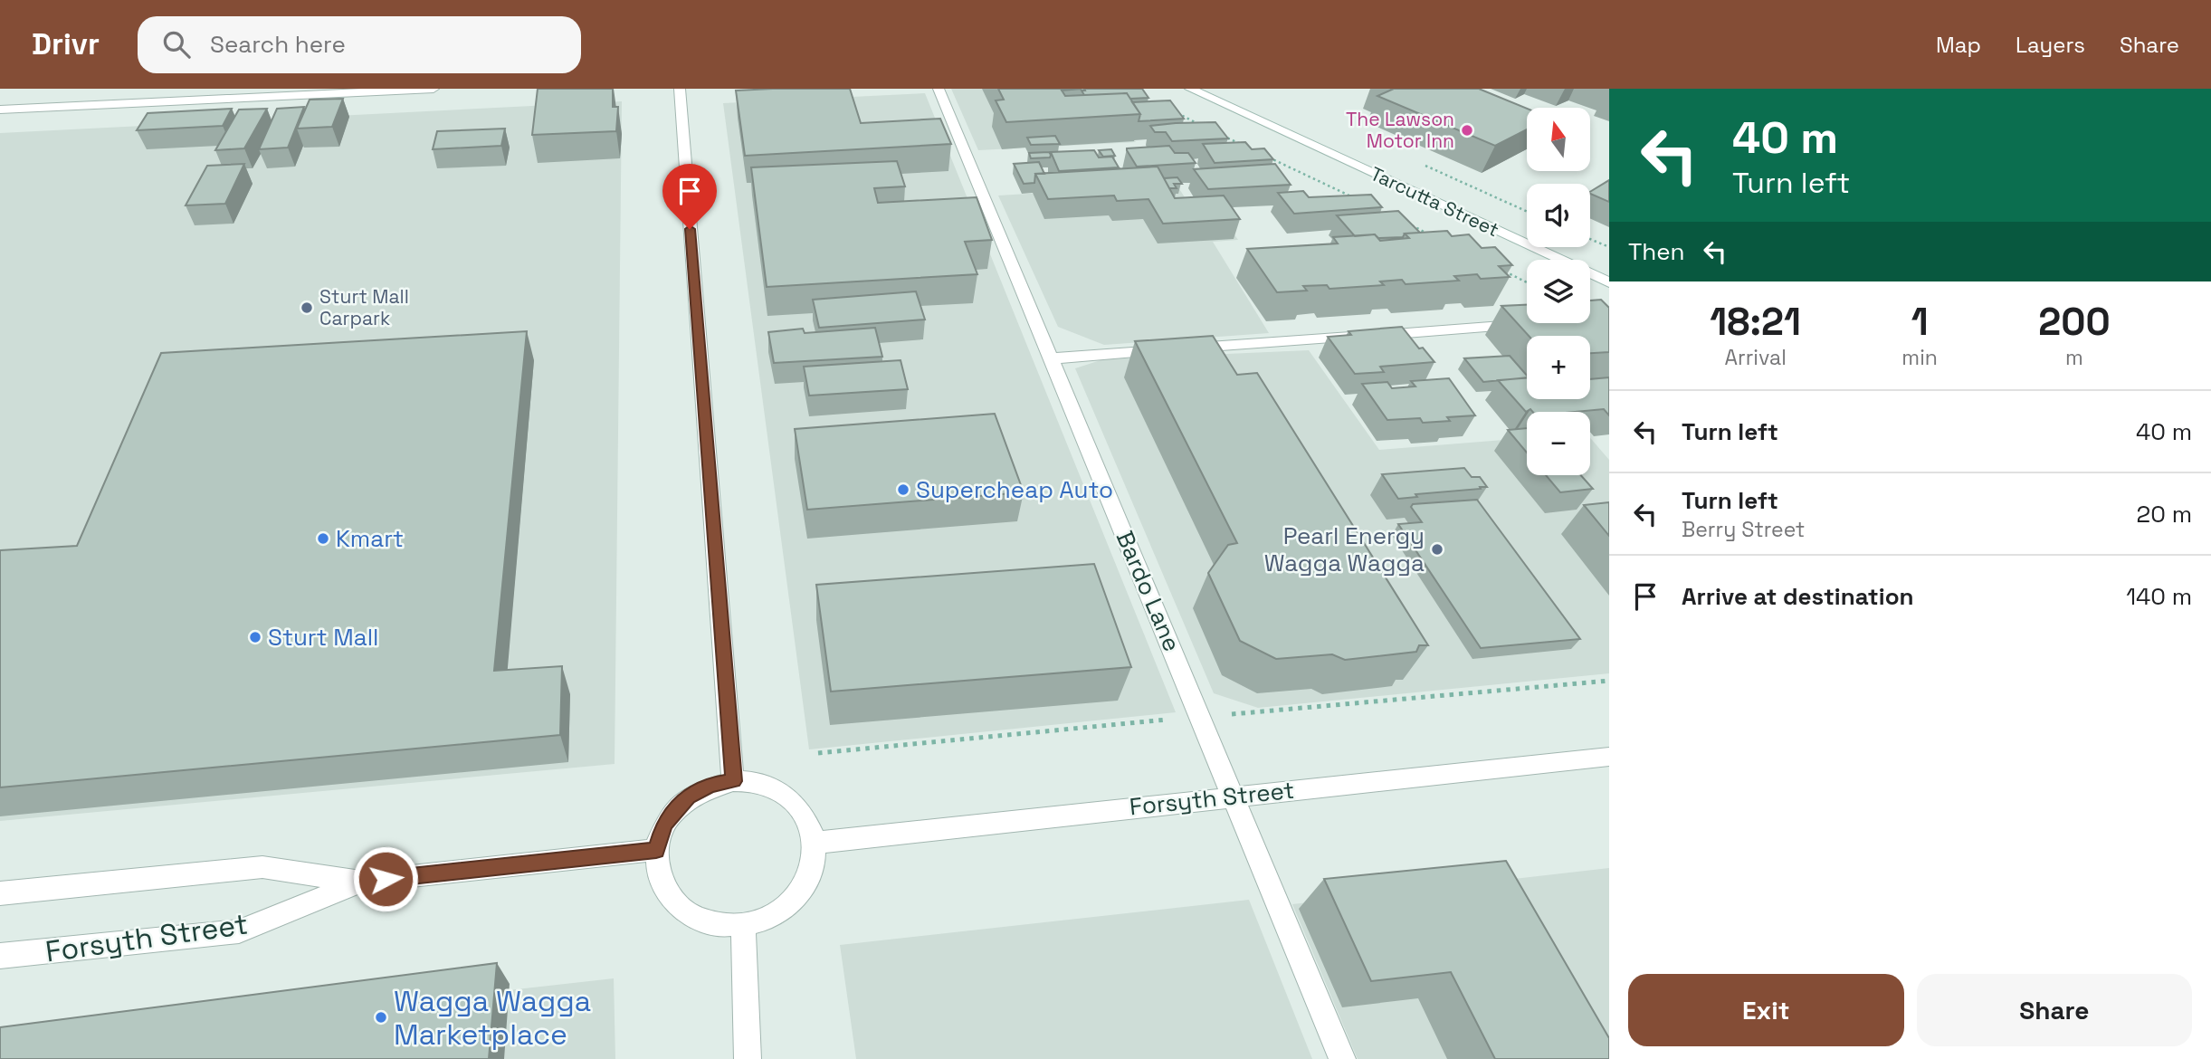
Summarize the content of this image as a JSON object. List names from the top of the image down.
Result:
{
  "streets": {
    "street": ["Tarcutta Street", "Bardo Lane", "Forsyth Street"]
  },
  "crossings": [
    ["Bardo Lane", "Forsyth Street"]
  ],
  "places": [
    "The Lawson Motor Inn",
    "Sturt Mall Carpark",
    "Supercheap Auto",
    "Kmart",
    "Pearl Energy Wagga Wagga",
    "Sturt Mall",
    "Wagga Wagga Marketplace"
  ],
  "north": "top",
  "page": {
    "header": "Drivr",
    "search": "Search here",
    "nav": ["Map", "Layers", "Share"],
    "turn": ["40 m", "Turn left"],
    "map_buttons": ["+", "−"],
    "then": "Then",
    "eta": [
      "18:21",
      "Arrival",
      "1",
      "min",
      "200",
      "m"
    ],
    "list": [
      {
        "name": "Turn left",
        "value": "40 m"
      },
      {
        "name": "Turn left",
        "note": "Berry Street",
        "value": "20 m"
      },
      {
        "name": "Arrive at destination",
        "value": "140 m"
      }
    ],
    "buttons": ["Exit", "Share"]
  }
}
